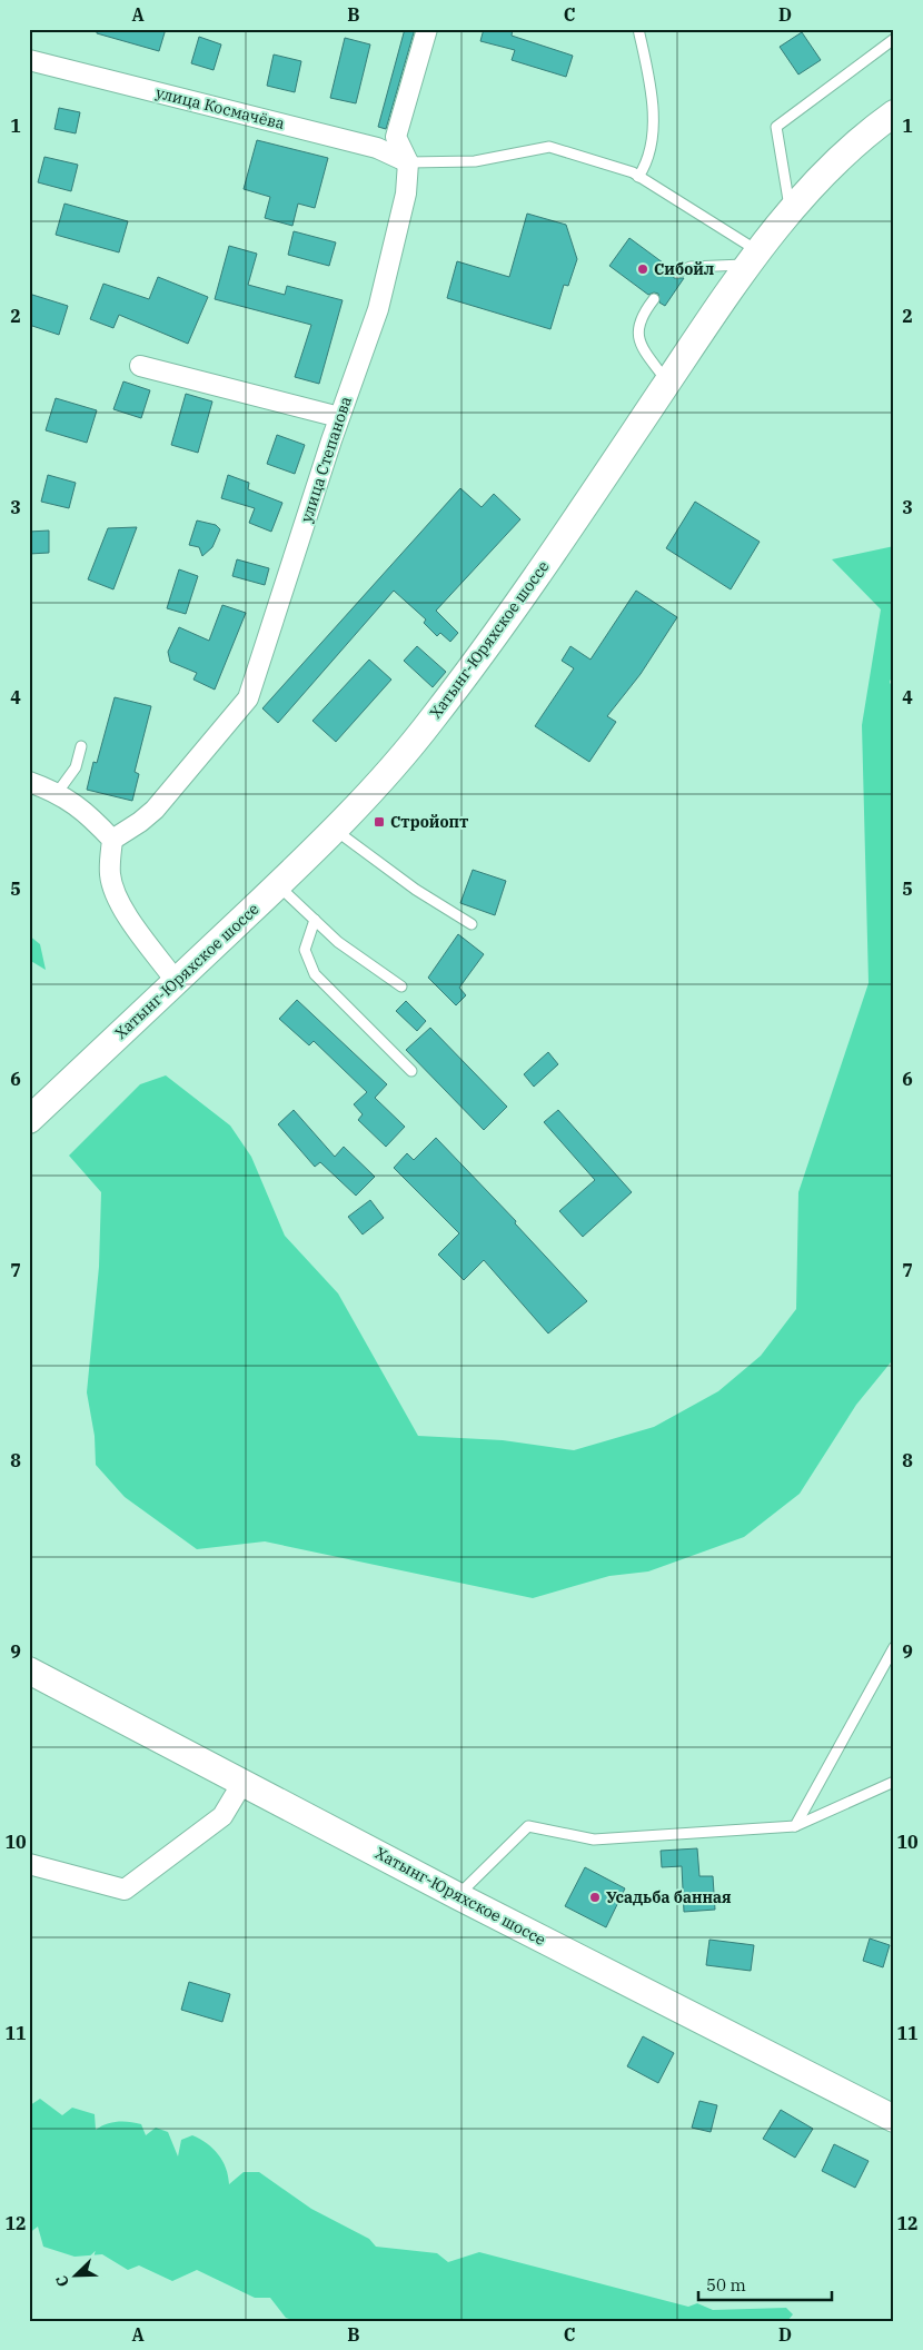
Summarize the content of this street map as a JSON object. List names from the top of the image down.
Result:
{
  "streets": {
    "main road": ["Хатынг-Юряхское шоссе"],
    "street": ["улица Космачёва", "улица Степанова"]
  },
  "crossings": [
    ["улица Космачёва", "улица Степанова"]
  ],
  "places": {
    "other": ["Сибойл", "Усадьба банная"],
    "transit": ["Стройопт"]
  },
  "scale_bar": "50 m",
  "north": "bottom left",
  "grid": {
    "columns": [
      "A",
      "B",
      "C",
      "D"
    ],
    "rows": [
      "1",
      "2",
      "3",
      "4",
      "5",
      "6",
      "7",
      "8",
      "9",
      "10",
      "11",
      "12"
    ]
  }
}
